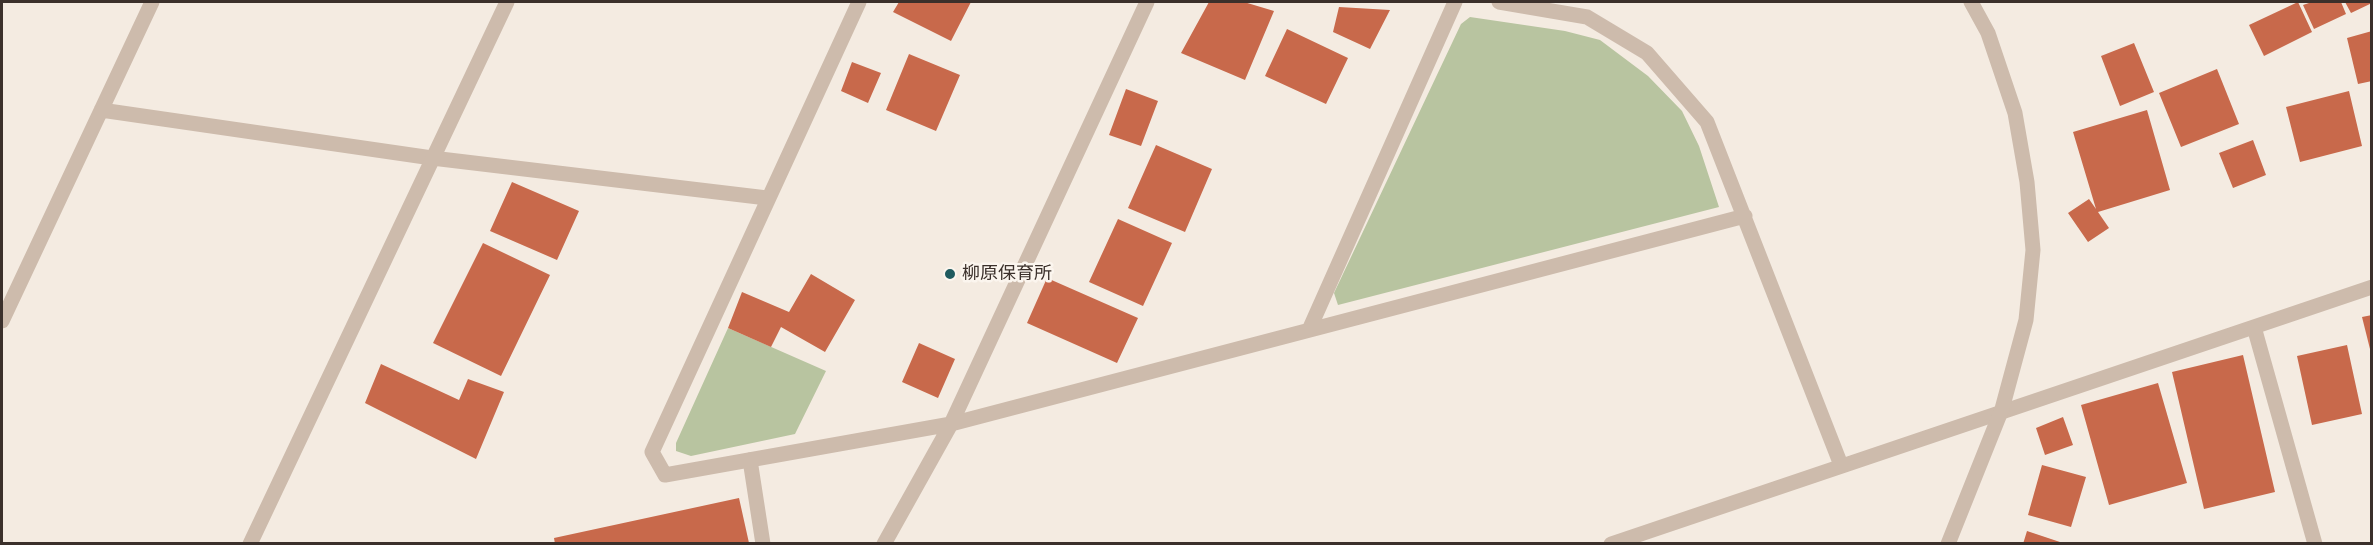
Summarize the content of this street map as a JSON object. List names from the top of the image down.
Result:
{
  "places": ["柳原保育所"]
}
